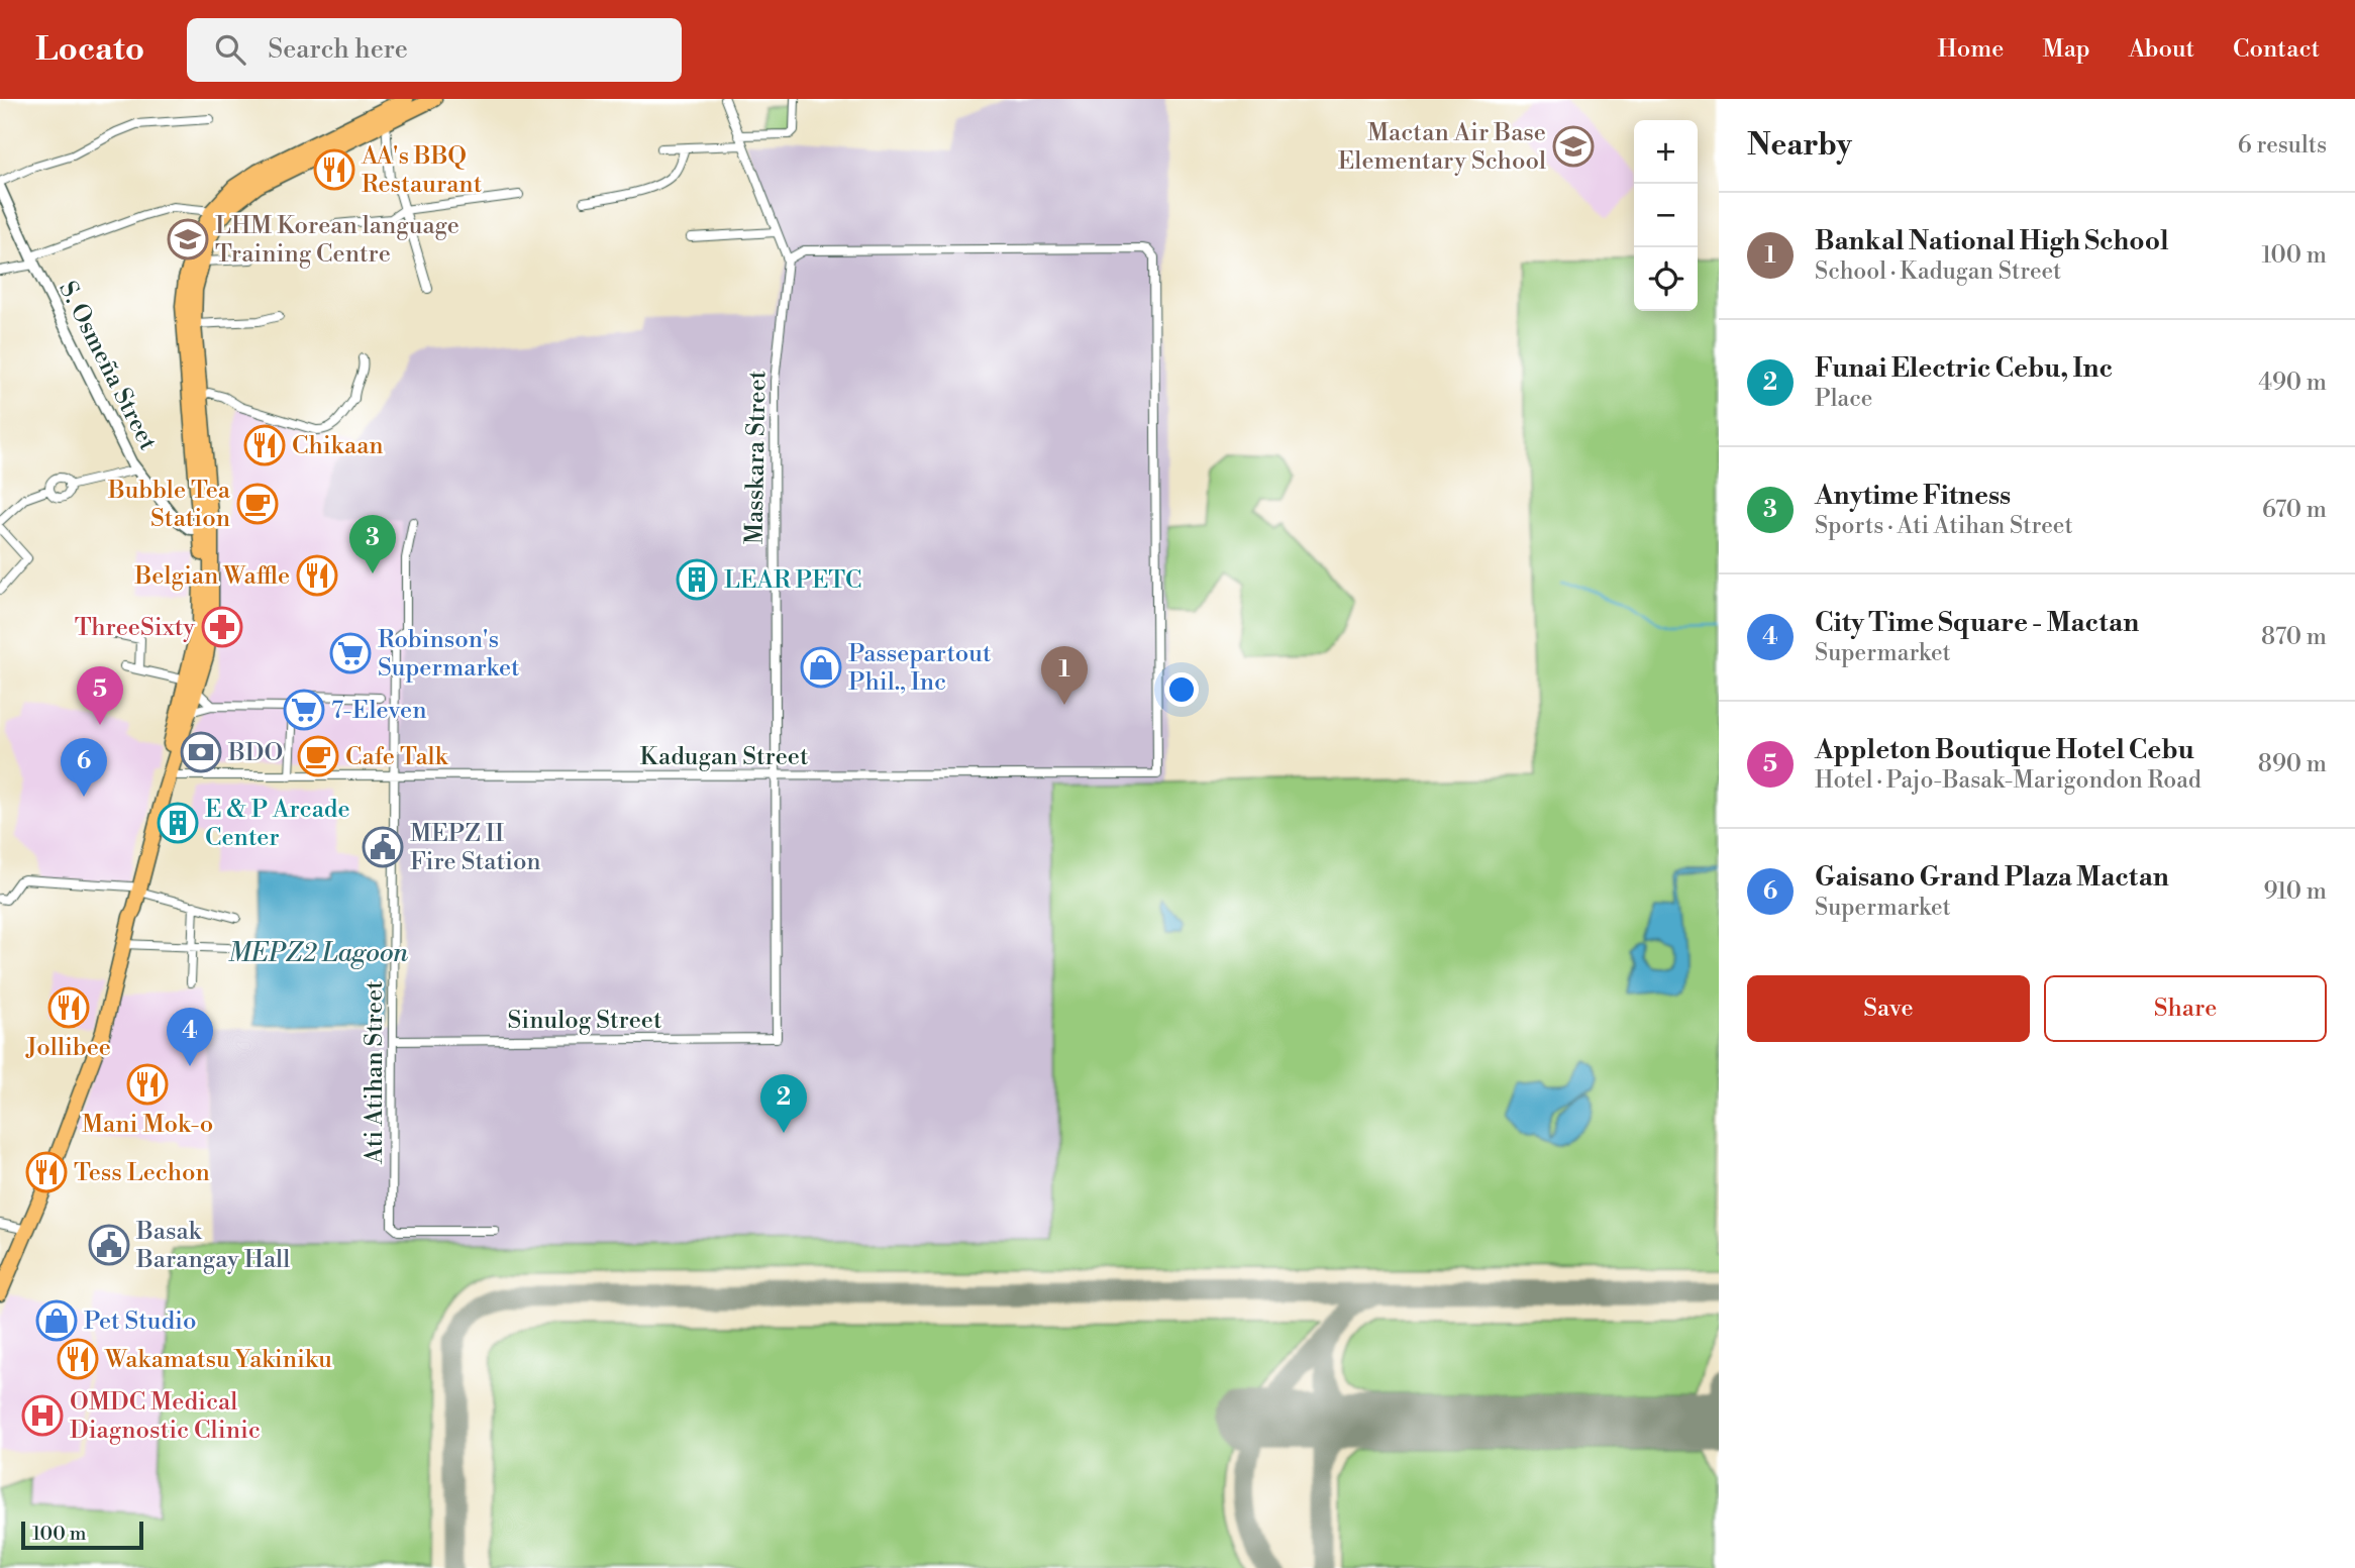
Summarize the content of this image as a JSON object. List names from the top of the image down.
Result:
{
  "streets": {
    "street": [
      "S. Osmeña Street",
      "Masskara Street",
      "Kadugan Street",
      "Sinulog Street",
      "Ati Atihan Street"
    ]
  },
  "crossings": [
    ["Masskara Street", "Kadugan Street"],
    ["Masskara Street", "Sinulog Street"],
    ["Kadugan Street", "Ati Atihan Street"],
    ["Sinulog Street", "Ati Atihan Street"]
  ],
  "water": ["MEPZ2 Lagoon"],
  "places": {
    "school or university": ["Mactan Air Base Elementary School", "LHM Korean language Training Centre"],
    "restaurant": [
      "AA's BBQ Restaurant",
      "Chikaan",
      "Belgian Waffle",
      "Jollibee",
      "Mani Mok-o",
      "Tess Lechon",
      "Wakamatsu Yakiniku"
    ],
    "cafe": ["Bubble Tea Station", "Cafe Talk"],
    "building": ["LEAR PETC", "E & P Arcade Center"],
    "pharmacy": ["ThreeSixty"],
    "supermarket": ["Robinson's Supermarket", "7-Eleven"],
    "shop": ["Passepartout Phil., Inc", "Pet Studio"],
    "bank": ["BDO"],
    "public building": ["MEPZ II Fire Station", "Basak Barangay Hall"],
    "hospital": ["OMDC Medical Diagnostic Clinic"]
  },
  "scale_bar": "100 m",
  "page": {
    "header": "Locato",
    "search": "Search here",
    "nav": [
      "Home",
      "Map",
      "About",
      "Contact"
    ],
    "heading": ["Nearby", "6 results"],
    "map_buttons": ["+", "−"],
    "list": [
      {
        "mark": "1",
        "name": "Bankal National High School",
        "note": "School · Kadugan Street",
        "value": "100 m"
      },
      {
        "mark": "2",
        "name": "Funai Electric Cebu, Inc",
        "note": "Place",
        "value": "490 m"
      },
      {
        "mark": "3",
        "name": "Anytime Fitness",
        "note": "Sports · Ati Atihan Street",
        "value": "670 m"
      },
      {
        "mark": "4",
        "name": "City Time Square - Mactan",
        "note": "Supermarket",
        "value": "870 m"
      },
      {
        "mark": "5",
        "name": "Appleton Boutique Hotel Cebu",
        "note": "Hotel · Pajo-Basak-Marigondon Road",
        "value": "890 m"
      },
      {
        "mark": "6",
        "name": "Gaisano Grand Plaza Mactan",
        "note": "Supermarket",
        "value": "910 m"
      }
    ],
    "pins": [
      "3",
      "1",
      "5",
      "6",
      "4",
      "2"
    ],
    "buttons": ["Save", "Share"],
    "scale": "100 m"
  }
}
